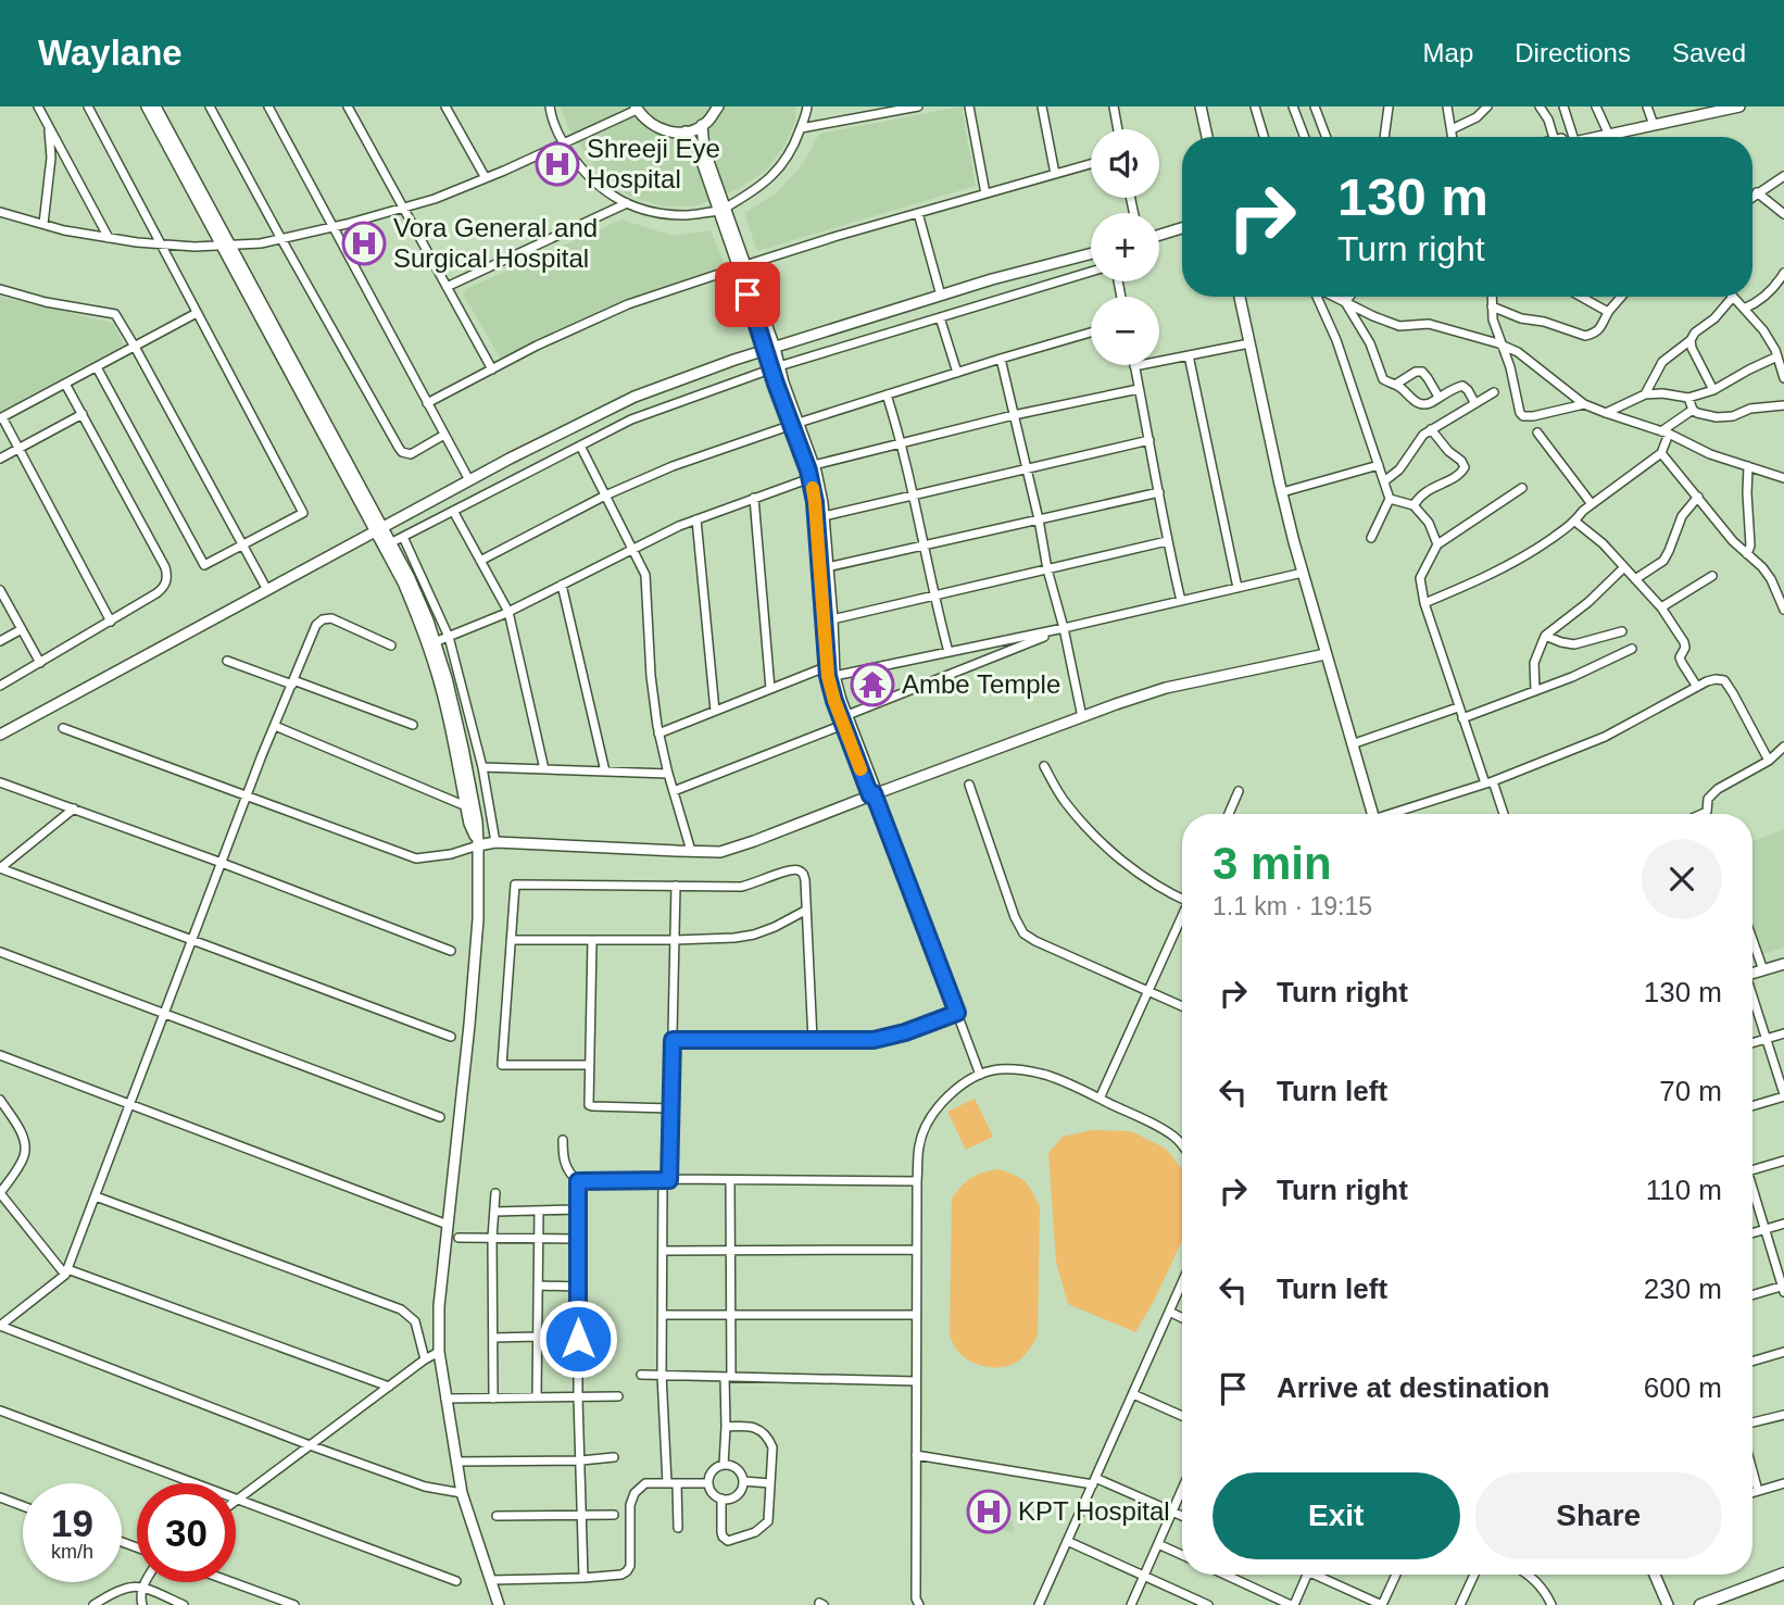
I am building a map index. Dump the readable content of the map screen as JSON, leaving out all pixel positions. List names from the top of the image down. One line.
{"places":{"hospital":["Shreeji Eye Hospital","Vora General and Surgical Hospital","KPT Hospital"],"temple":["Ambe Temple"]},"page":{"header":"Waylane","nav":["Map","Directions","Saved"],"map_buttons":["+","−"],"turn":["130 m","Turn right"],"heading":["3 min","1.1 km · 19:15"],"list":[{"name":"Turn right","value":"130 m"},{"name":"Turn left","value":"70 m"},{"name":"Turn right","value":"110 m"},{"name":"Turn left","value":"230 m"},{"name":"Arrive at destination","value":"600 m"}],"buttons":["Exit","Share"],"speed":"19 km/h","limit":"30"}}
